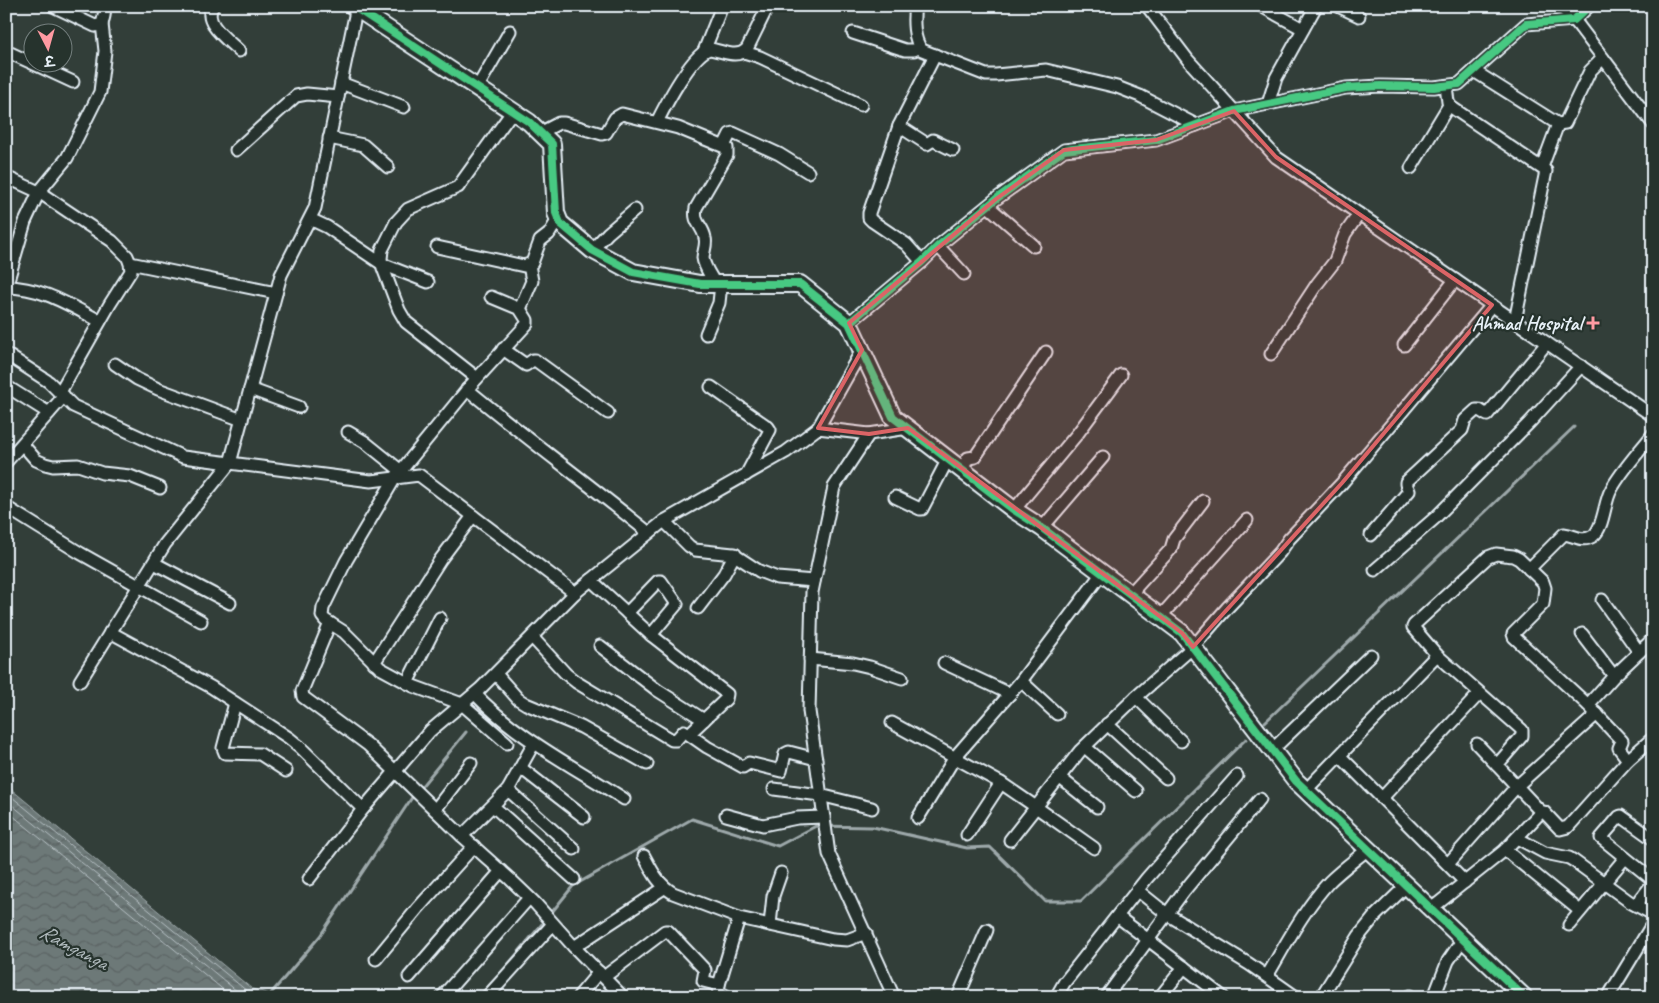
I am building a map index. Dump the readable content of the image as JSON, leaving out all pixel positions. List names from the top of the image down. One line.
{"water":["Ramganga"],"places":{"health":["Ahmad Hospital"]},"north":"bottom"}
